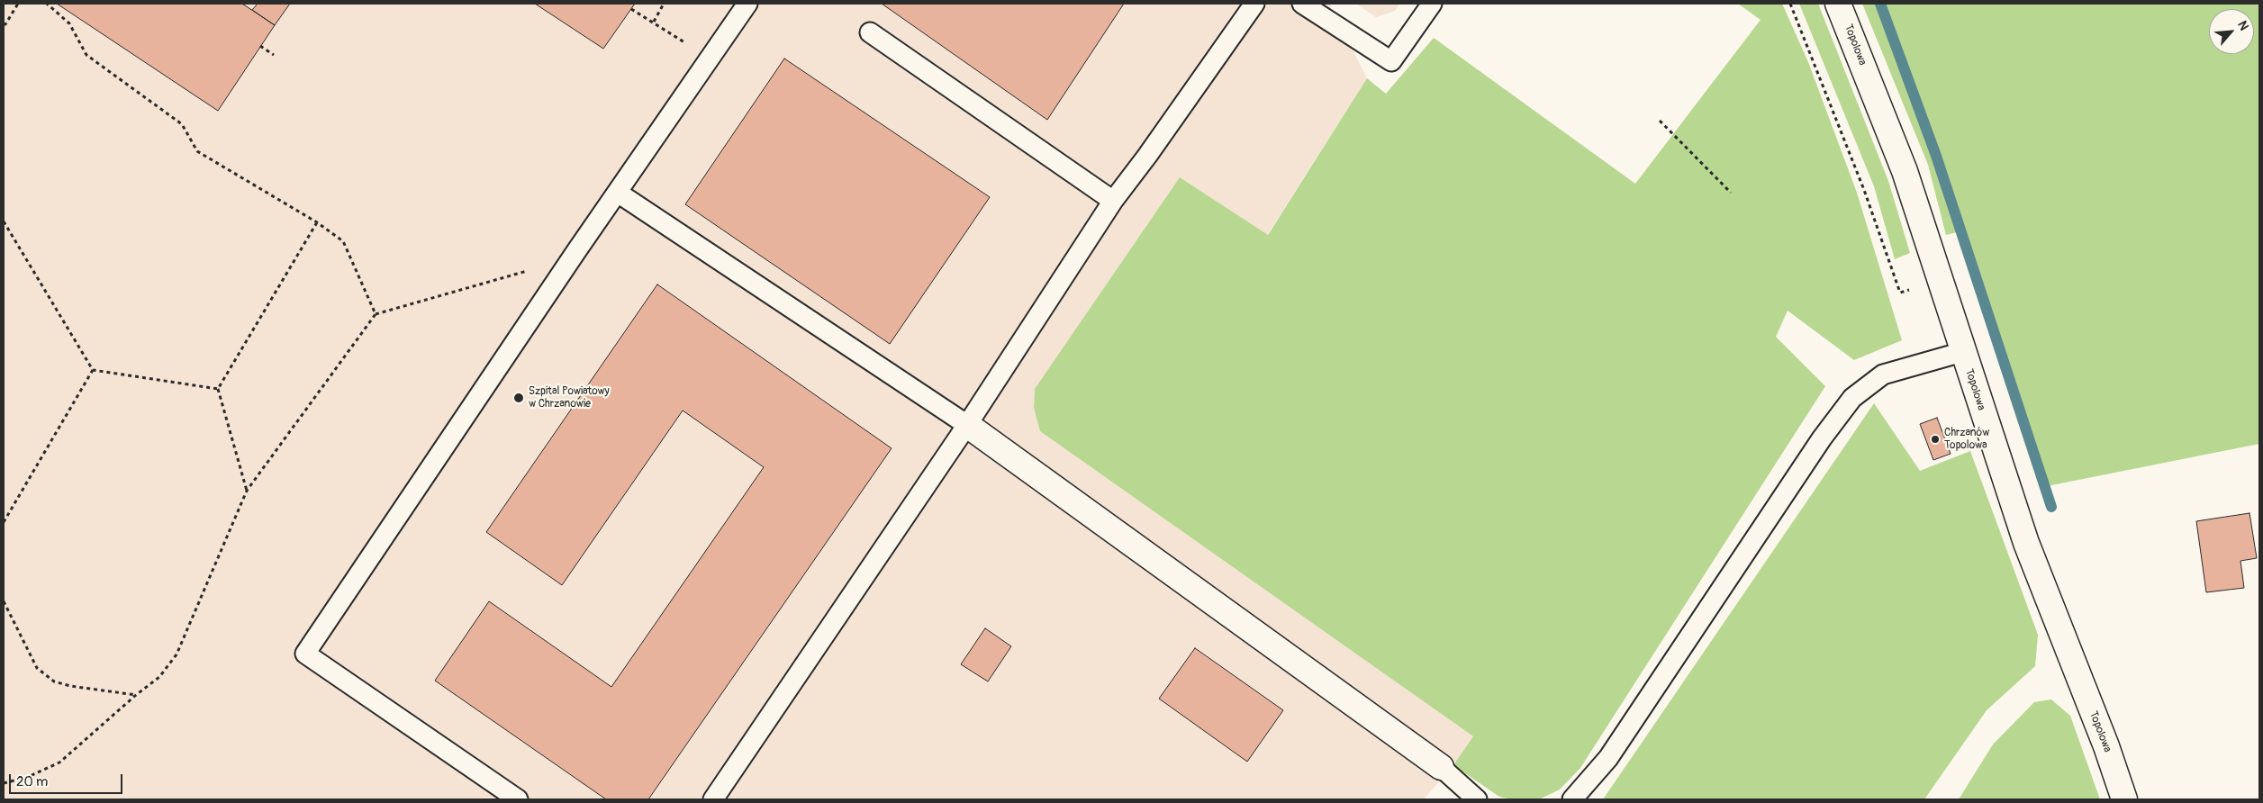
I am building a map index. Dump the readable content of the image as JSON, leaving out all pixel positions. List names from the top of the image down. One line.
{"streets":{"street":["Topolowa"]},"places":["Szpital Powiatowy w Chrzanowie","Chrzanów Topolowa"],"scale_bar":"20 m","north":"top right"}
